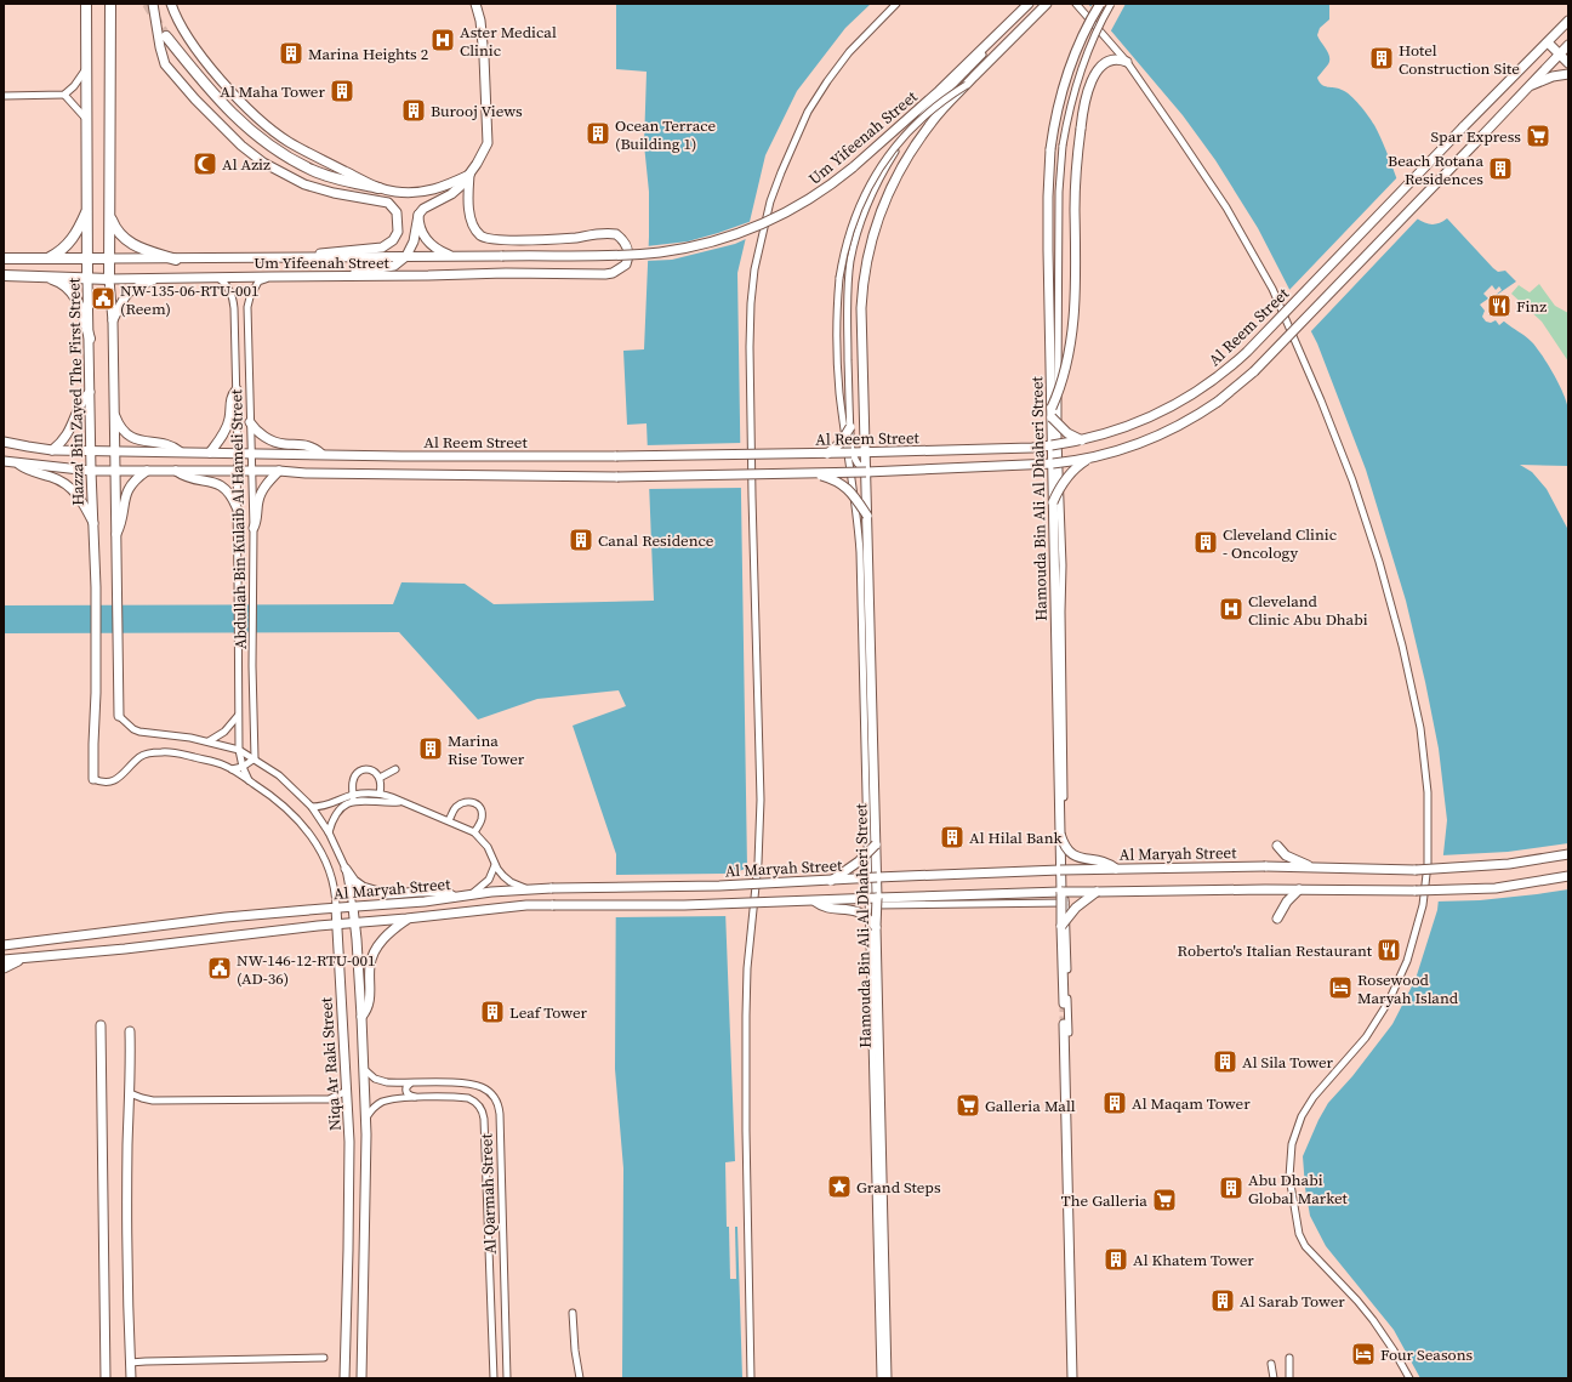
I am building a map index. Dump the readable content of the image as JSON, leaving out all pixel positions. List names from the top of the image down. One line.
{"streets":{"main road":["Um Yifeenah Street","Al Reem Street","Hazza' Bin Zayed The First Street","Hamouda Bin Ali Al Dhaheri Street","Al Maryah Street","Niqa Ar Raki Street"],"street":["Abdullah Bin Kulaib Al Hameli Street","Al Qarmah Street"]},"crossings":[["Um Yifeenah Street","Al Reem Street"],["Um Yifeenah Street","Hazza' Bin Zayed The First Street"],["Um Yifeenah Street","Abdullah Bin Kulaib Al Hameli Street"],["Al Reem Street","Hazza' Bin Zayed The First Street"],["Al Reem Street","Hamouda Bin Ali Al Dhaheri Street"],["Al Reem Street","Abdullah Bin Kulaib Al Hameli Street"],["Hazza' Bin Zayed The First Street","Niqa Ar Raki Street"],["Hamouda Bin Ali Al Dhaheri Street","Al Maryah Street"],["Abdullah Bin Kulaib Al Hameli Street","Niqa Ar Raki Street"],["Al Maryah Street","Niqa Ar Raki Street"],["Niqa Ar Raki Street","Al Qarmah Street"]],"places":{"hospital":["Aster Medical Clinic","Cleveland Clinic Abu Dhabi"],"building":["Marina Heights 2","Hotel Construction Site","Al Maha Tower","Burooj Views","Ocean Terrace (Building 1)","Beach Rotana Residences","Canal Residence","Cleveland Clinic - Oncology","Marina Rise Tower","Al Hilal Bank","Leaf Tower","Al Sila Tower","Al Maqam Tower","Abu Dhabi Global Market","Al Khatem Tower","Al Sarab Tower"],"supermarket":["Spar Express","Galleria Mall","The Galleria"],"mosque":["Al Aziz"],"public building":["NW-135-06-RTU-001 (Reem)","NW-146-12-RTU-001 (AD-36)"],"restaurant":["Finz","Roberto's Italian Restaurant"],"hotel":["Rosewood Maryah Island","Four Seasons"],"place":["Grand Steps"]}}
